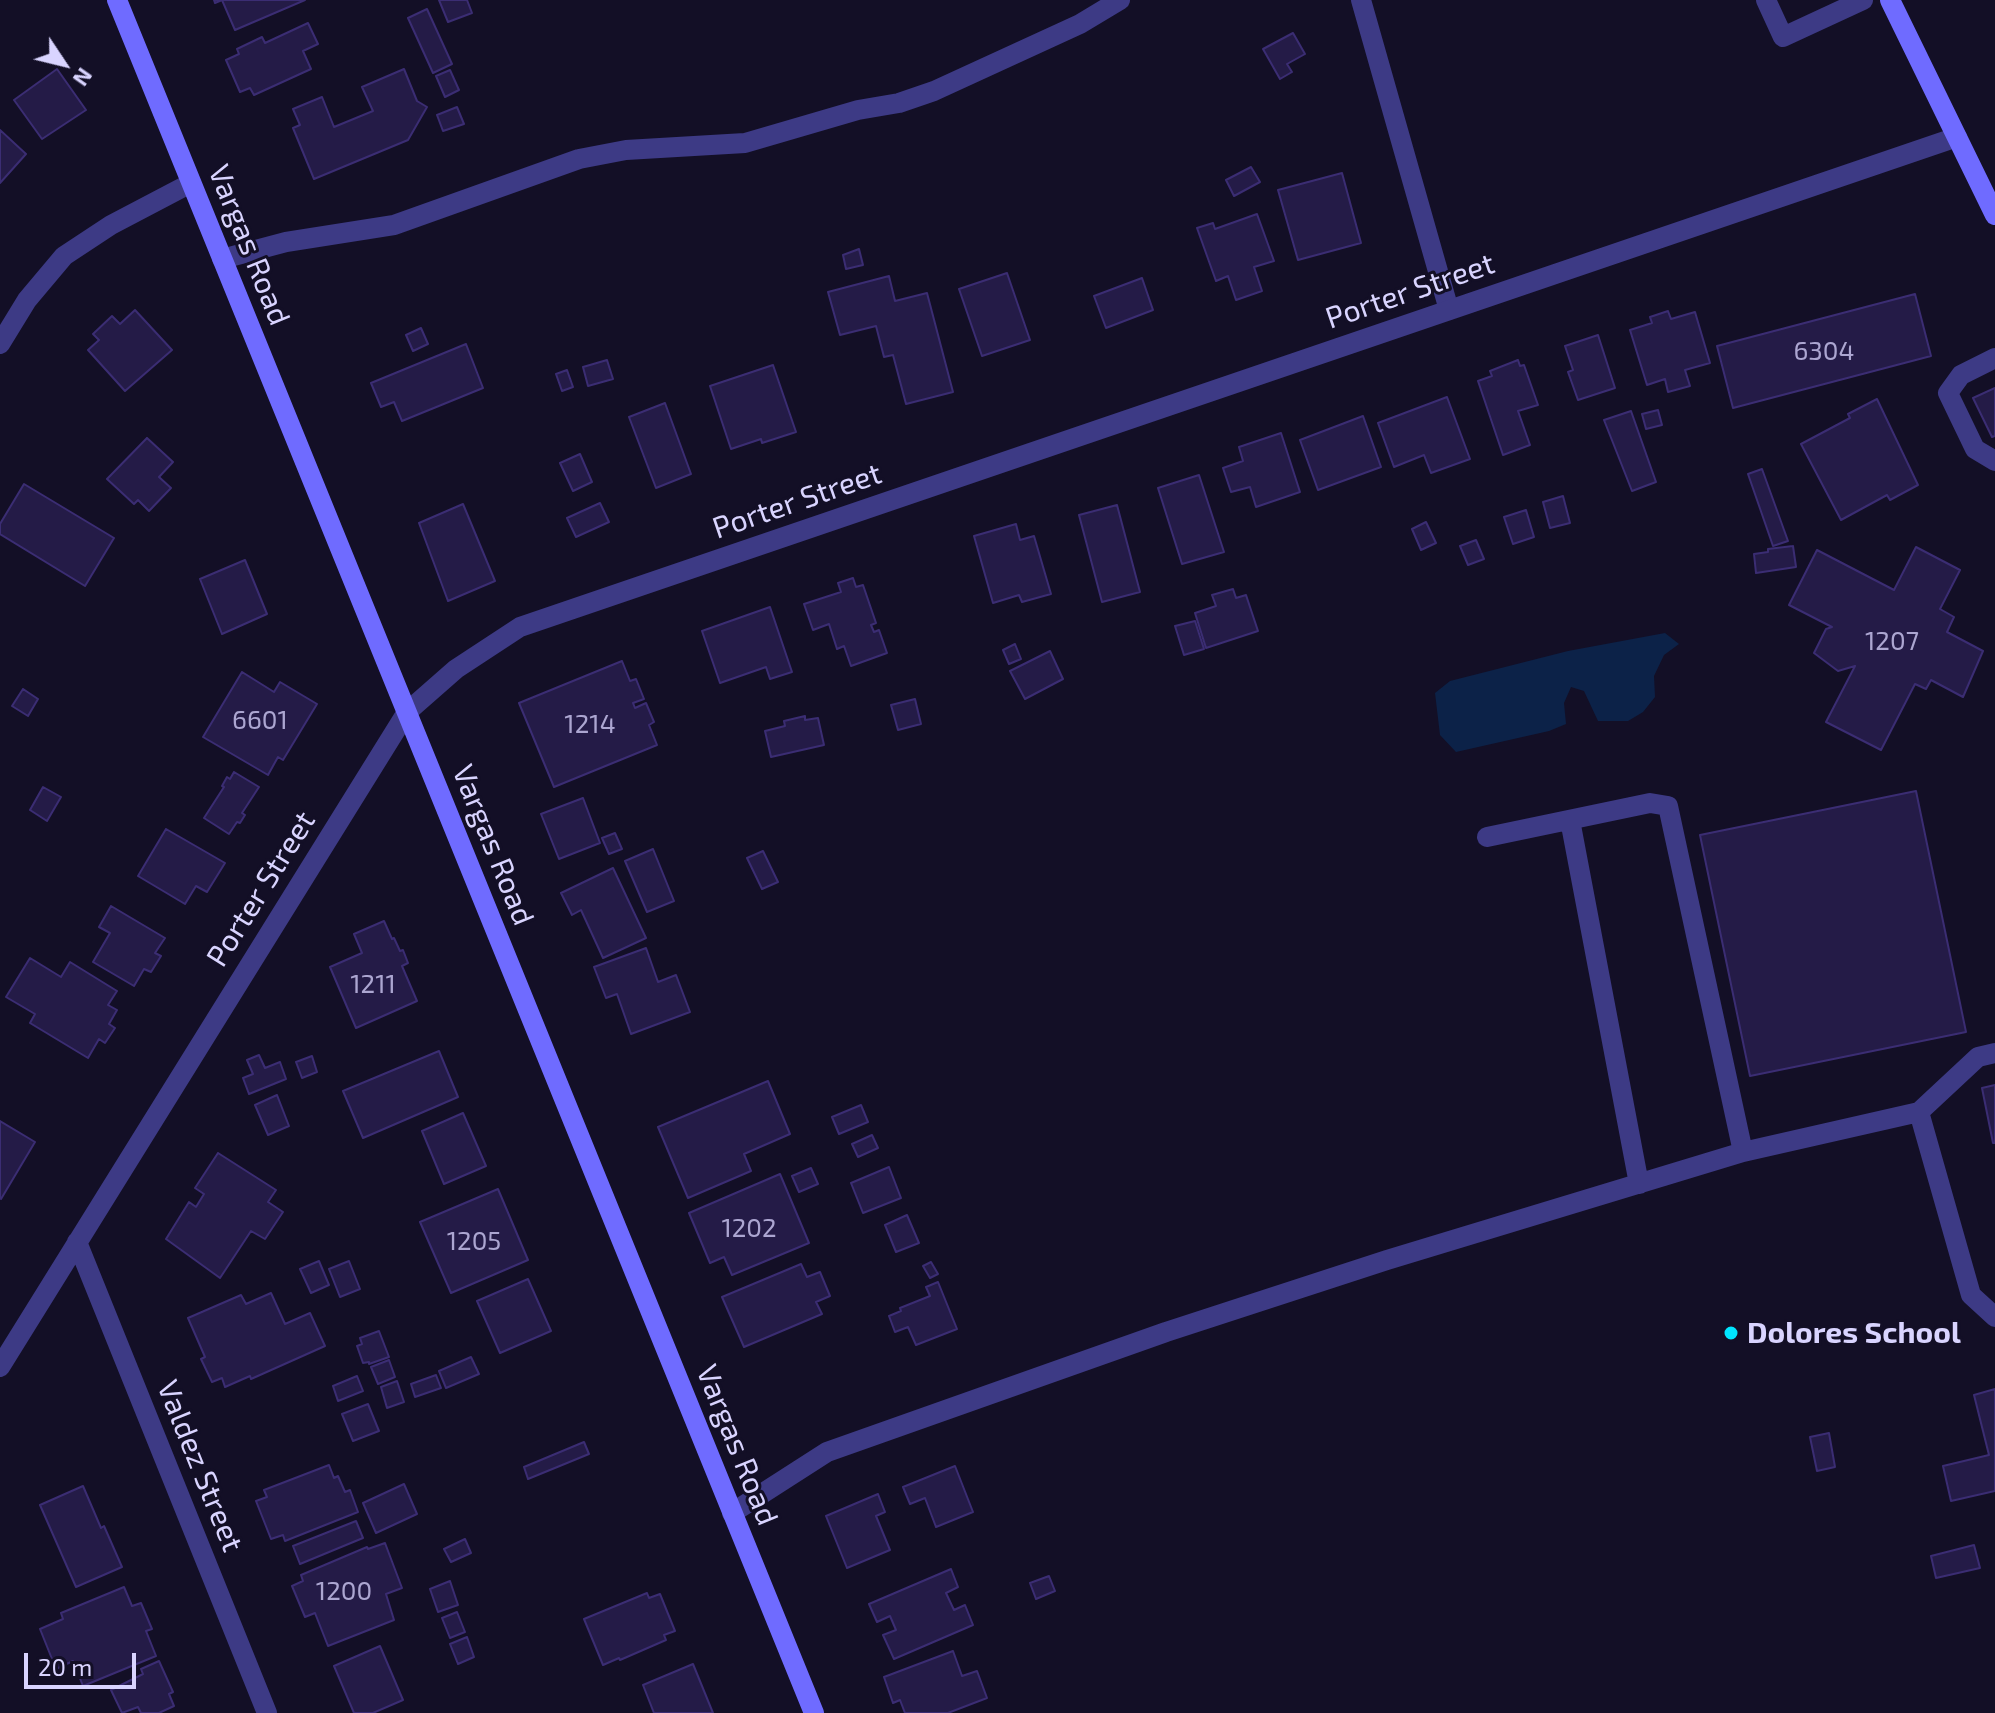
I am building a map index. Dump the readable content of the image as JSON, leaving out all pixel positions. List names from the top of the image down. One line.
{"streets":{"street":["Vargas Road","Porter Street","Valdez Street"]},"crossings":[["Vargas Road","Porter Street"],["Porter Street","Valdez Street"]],"places":["Dolores School"],"house_numbers":["6304","1207","6601","1214","1211","1202","1205","1200"],"scale_bar":"20 m","north":"bottom right"}
